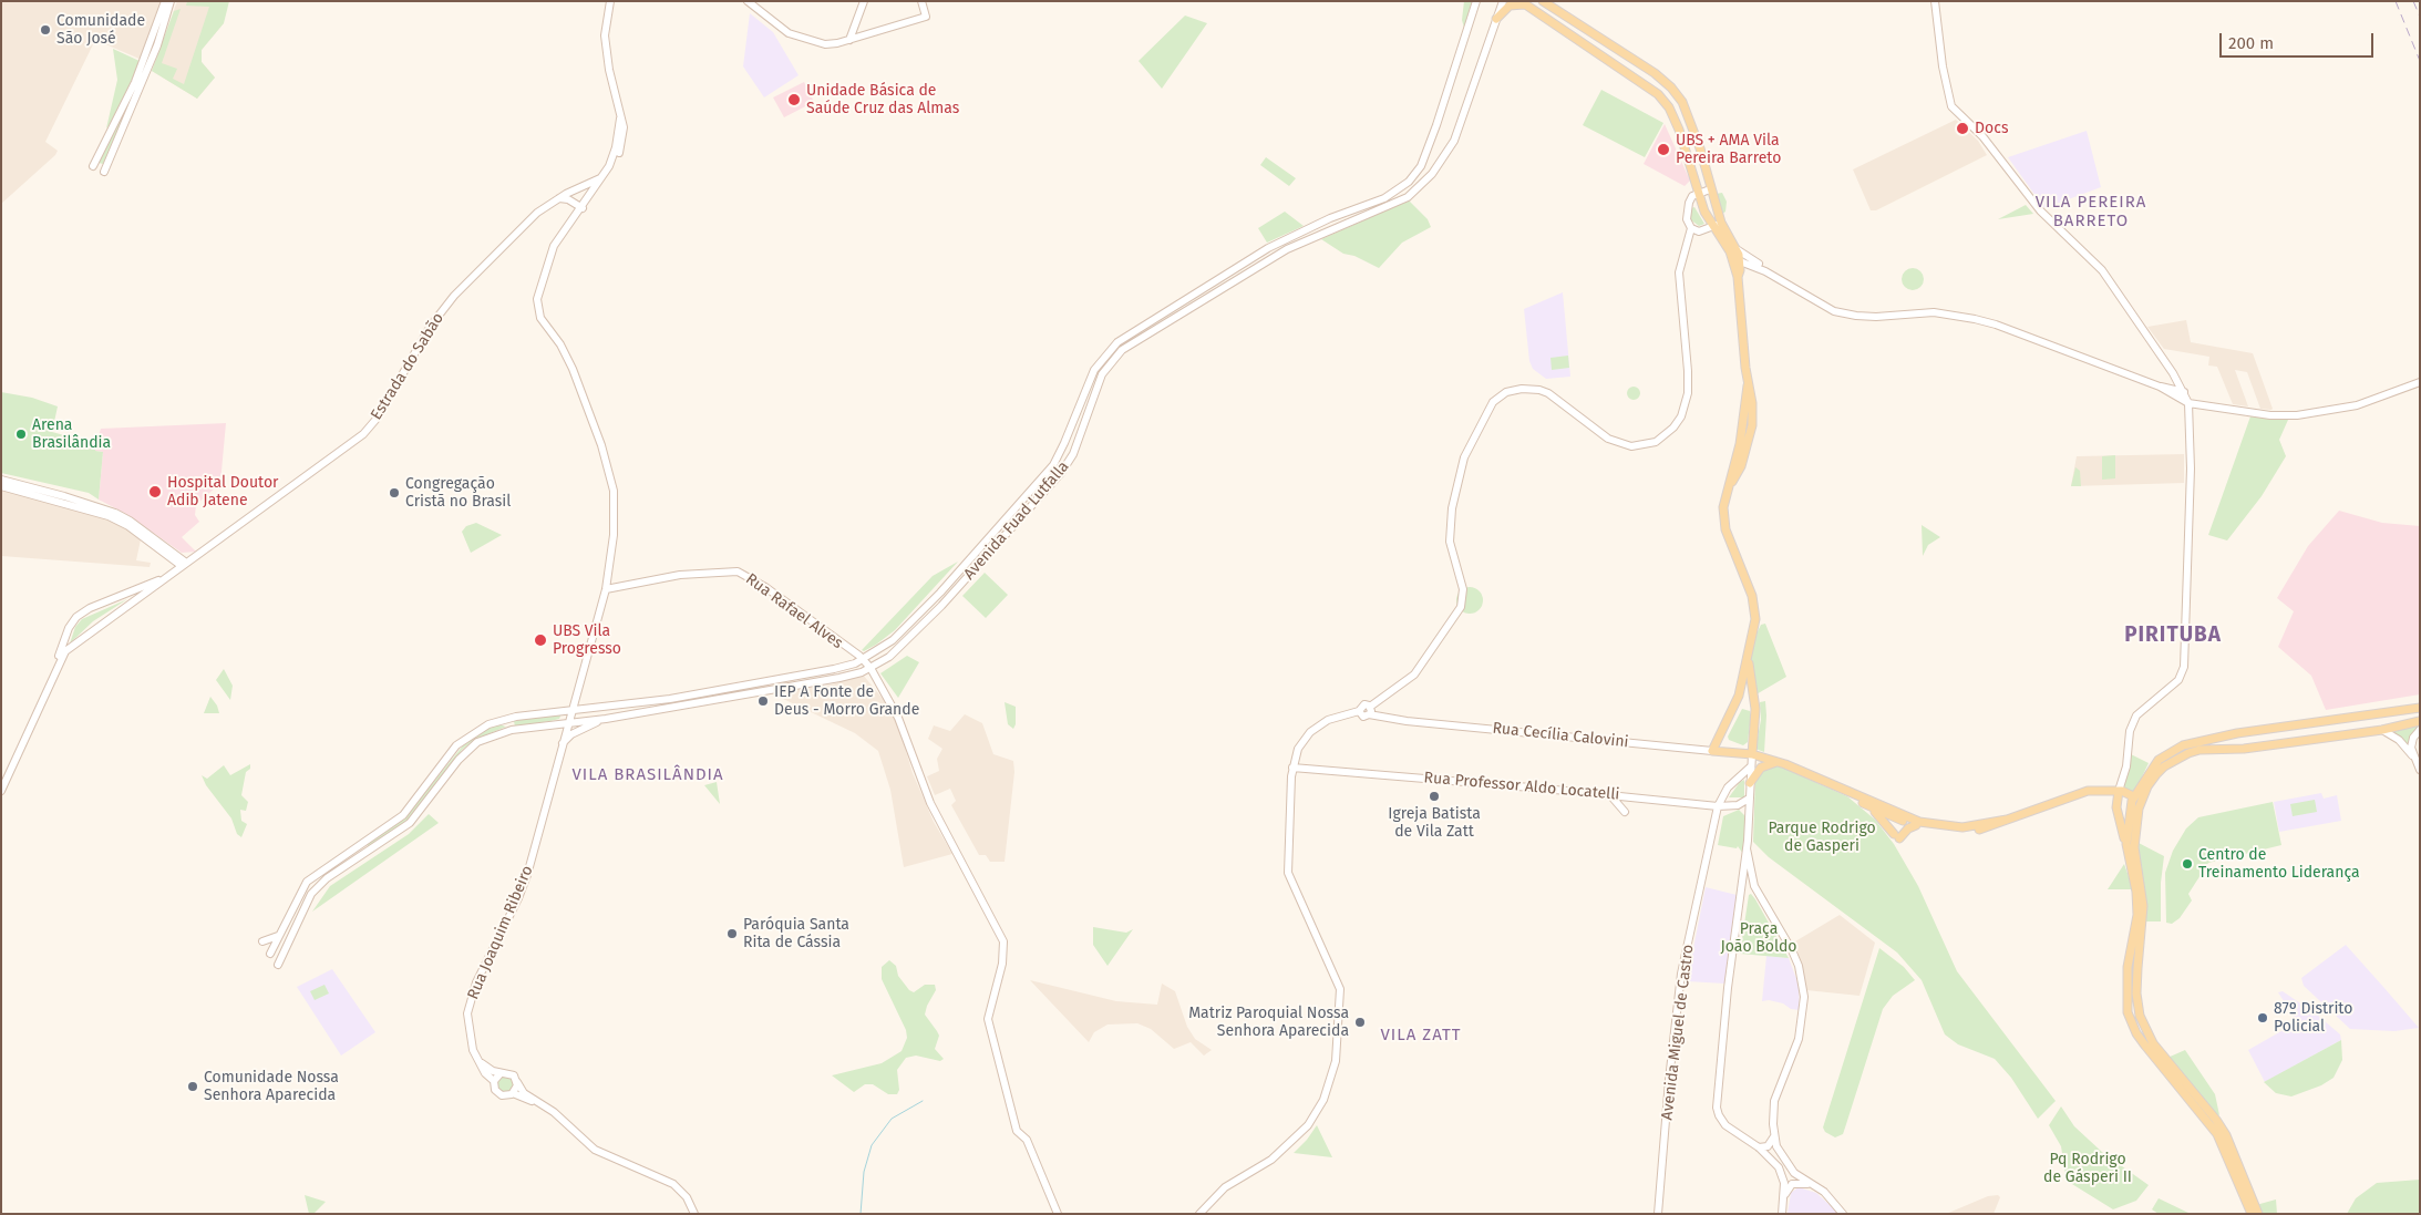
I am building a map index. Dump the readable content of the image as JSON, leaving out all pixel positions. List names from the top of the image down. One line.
{"streets":{"main road":["Estrada do Sabão","Avenida Fuad Lutfalla","Rua Rafael Alves","Rua Cecília Calovini","Rua Professor Aldo Locatelli","Rua Joaquim Ribeiro","Avenida Miguel de Castro"]},"crossings":[["Avenida Fuad Lutfalla","Rua Rafael Alves"],["Avenida Fuad Lutfalla","Rua Joaquim Ribeiro"],["Rua Rafael Alves","Rua Joaquim Ribeiro"],["Rua Cecília Calovini","Rua Professor Aldo Locatelli"],["Rua Professor Aldo Locatelli","Avenida Miguel de Castro"]],"districts":["VILA PEREIRA BARRETO","PIRITUBA","VILA BRASILÂNDIA","VILA ZATT"],"parks":["Parque Rodrigo de Gasperi","Praça João Boldo","Pq Rodrigo de Gásperi II"],"places":["Comunidade São José","Unidade Básica de Saúde Cruz das Almas","Docs","UBS + AMA Vila Pereira Barreto","Arena Brasilândia","Hospital Doutor Adib Jatene","Congregação Cristã no Brasil","UBS Vila Progresso","IEP A Fonte de Deus - Morro Grande","Igreja Batista de Vila Zatt","Centro de Treinamento Liderança","Paróquia Santa Rita de Cássia","87º Distrito Policial","Matriz Paroquial Nossa Senhora Aparecida","Comunidade Nossa Senhora Aparecida"],"scale_bar":"200 m"}
